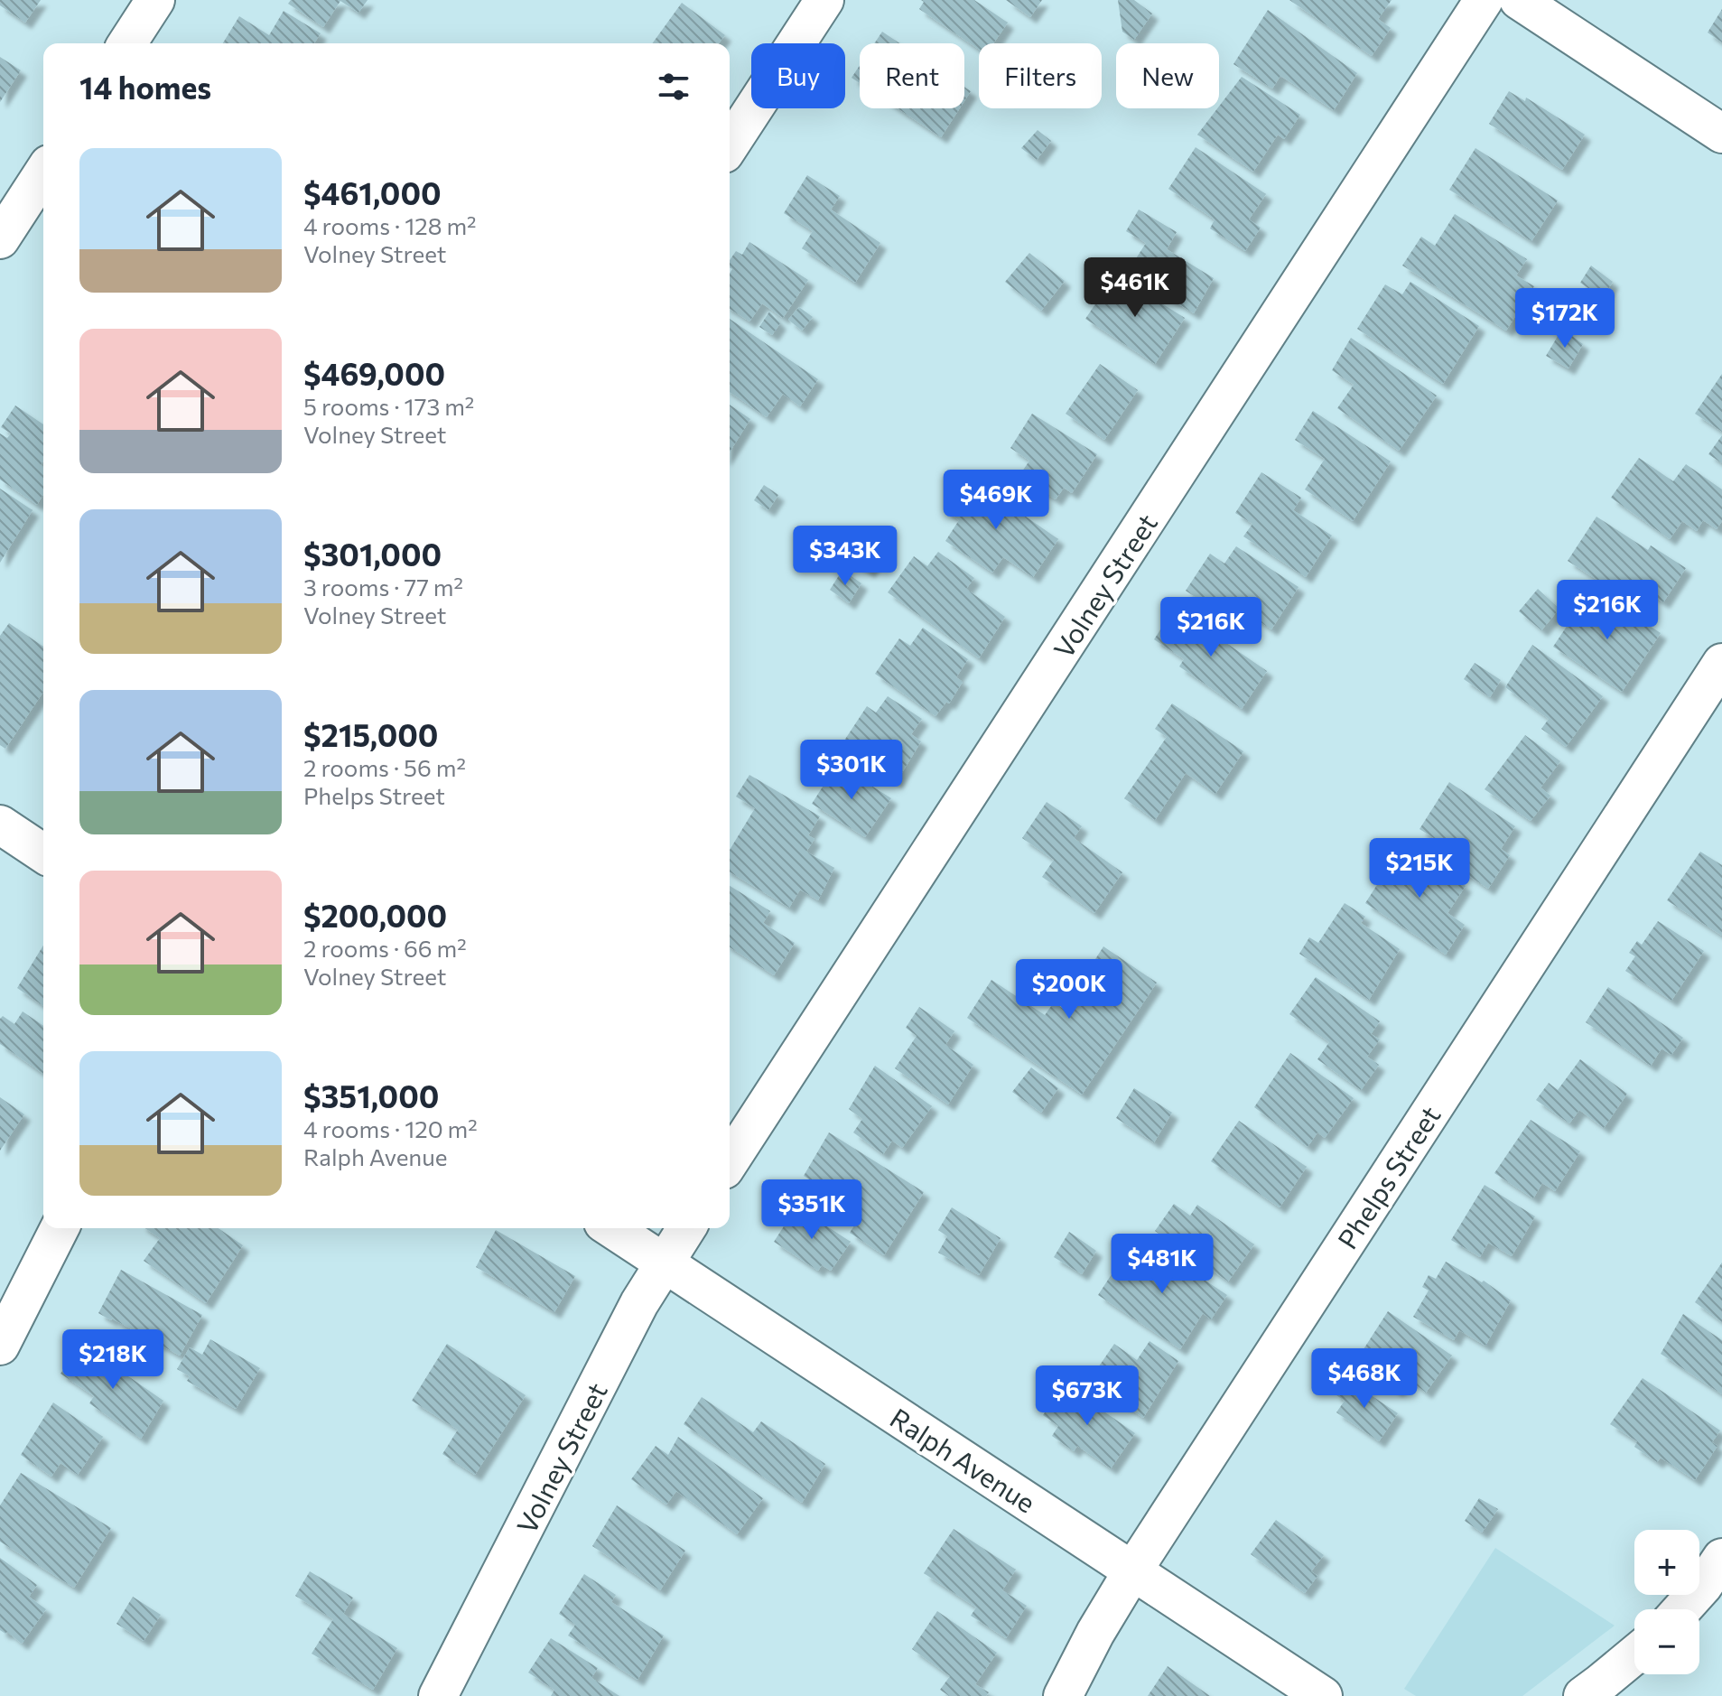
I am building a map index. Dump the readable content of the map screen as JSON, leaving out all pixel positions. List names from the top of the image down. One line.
{"streets":{"street":["Volney Street","Phelps Street","Ralph Avenue"]},"crossings":[["Volney Street","Ralph Avenue"],["Phelps Street","Ralph Avenue"]],"page":{"chip":["Buy","Rent","Filters","New"],"heading":"14 homes","list":[{"name":"$461,000","note":"4 rooms · 128 m² · Volney Street"},{"name":"$469,000","note":"5 rooms · 173 m² · Volney Street"},{"name":"$301,000","note":"3 rooms · 77 m² · Volney Street"},{"name":"$215,000","note":"2 rooms · 56 m² · Phelps Street"},{"name":"$200,000","note":"2 rooms · 66 m² · Volney Street"},{"name":"$351,000","note":"4 rooms · 120 m² · Ralph Avenue"}],"price":["$461K","$172K","$469K","$343K","$216K","$216K","$301K","$215K","$200K","$351K","$481K","$218K","$468K","$673K"],"map_buttons":["+","−"]}}
